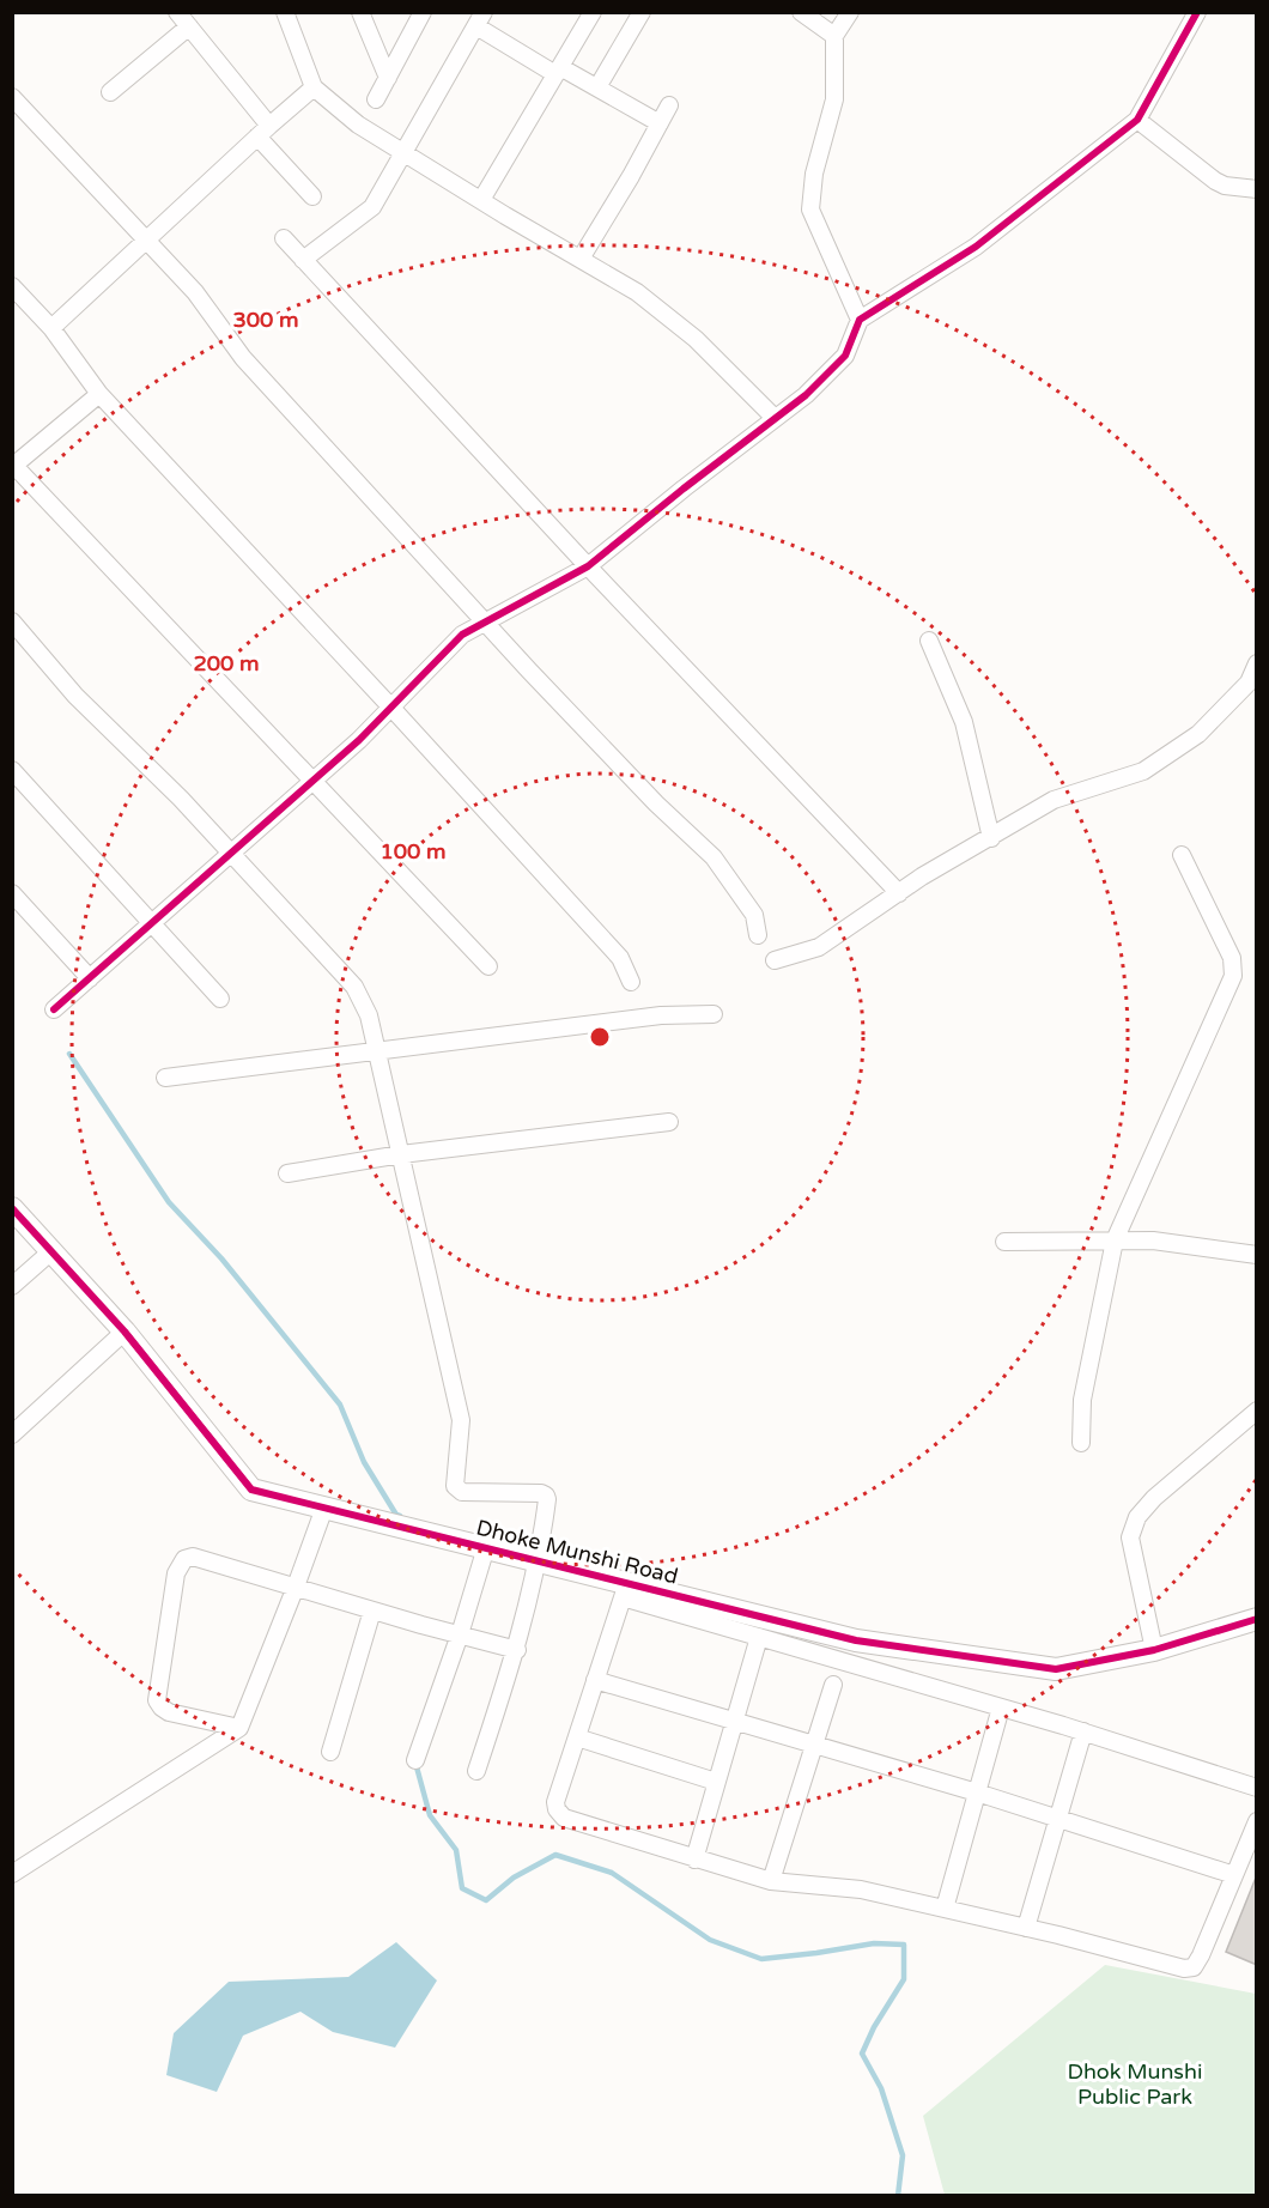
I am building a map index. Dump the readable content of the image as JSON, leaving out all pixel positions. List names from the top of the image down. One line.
{"streets":{"street":["Dhoke Munshi Road"]},"parks":["Dhok Munshi Public Park"],"rings":["300 m","200 m","100 m"]}
